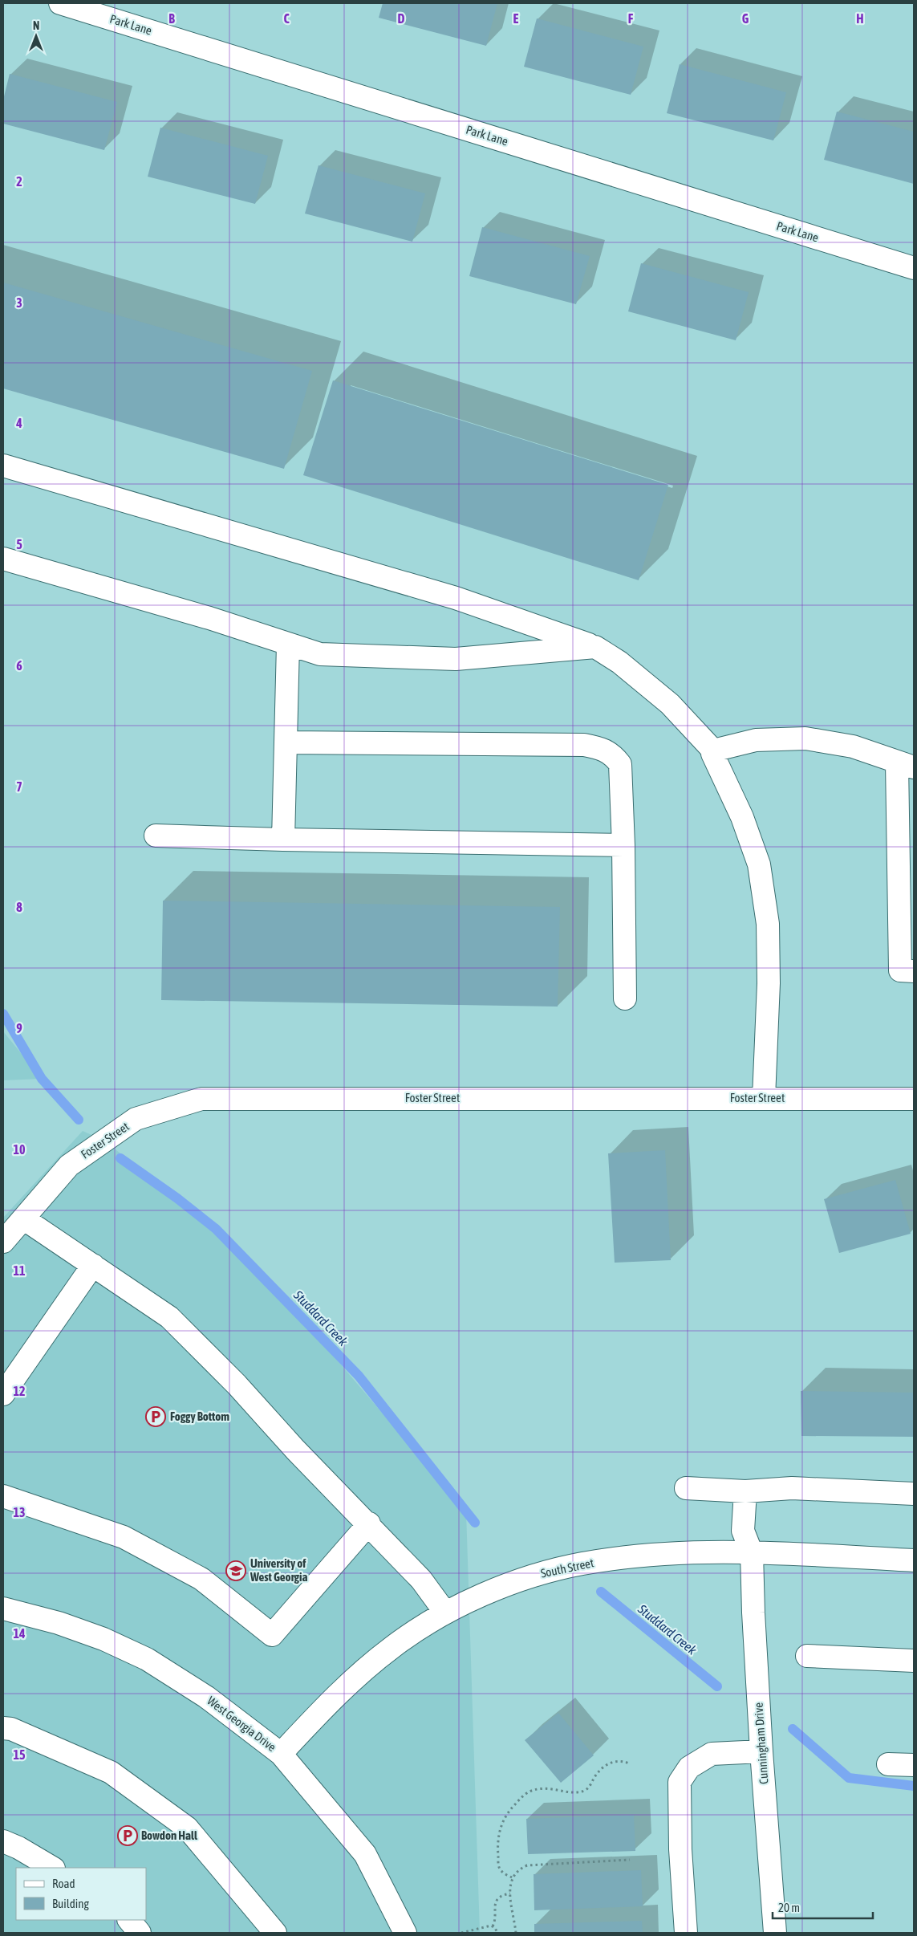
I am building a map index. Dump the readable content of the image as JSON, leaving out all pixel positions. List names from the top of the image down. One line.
{"streets":{"street":["Park Lane","Foster Street","South Street","West Georgia Drive","Cunningham Drive"]},"crossings":[["South Street","West Georgia Drive"],["South Street","Cunningham Drive"]],"water":["Studdard Creek"],"places":{"parking":["Foggy Bottom","Bowdon Hall"],"school or university":["University of West Georgia"]},"legend":["Road","Building"],"scale_bar":"20 m","north":"top","grid":{"columns":["B","C","D","E","F","G","H"],"rows":["2","3","4","5","6","7","8","9","10","11","12","13","14","15"]}}
